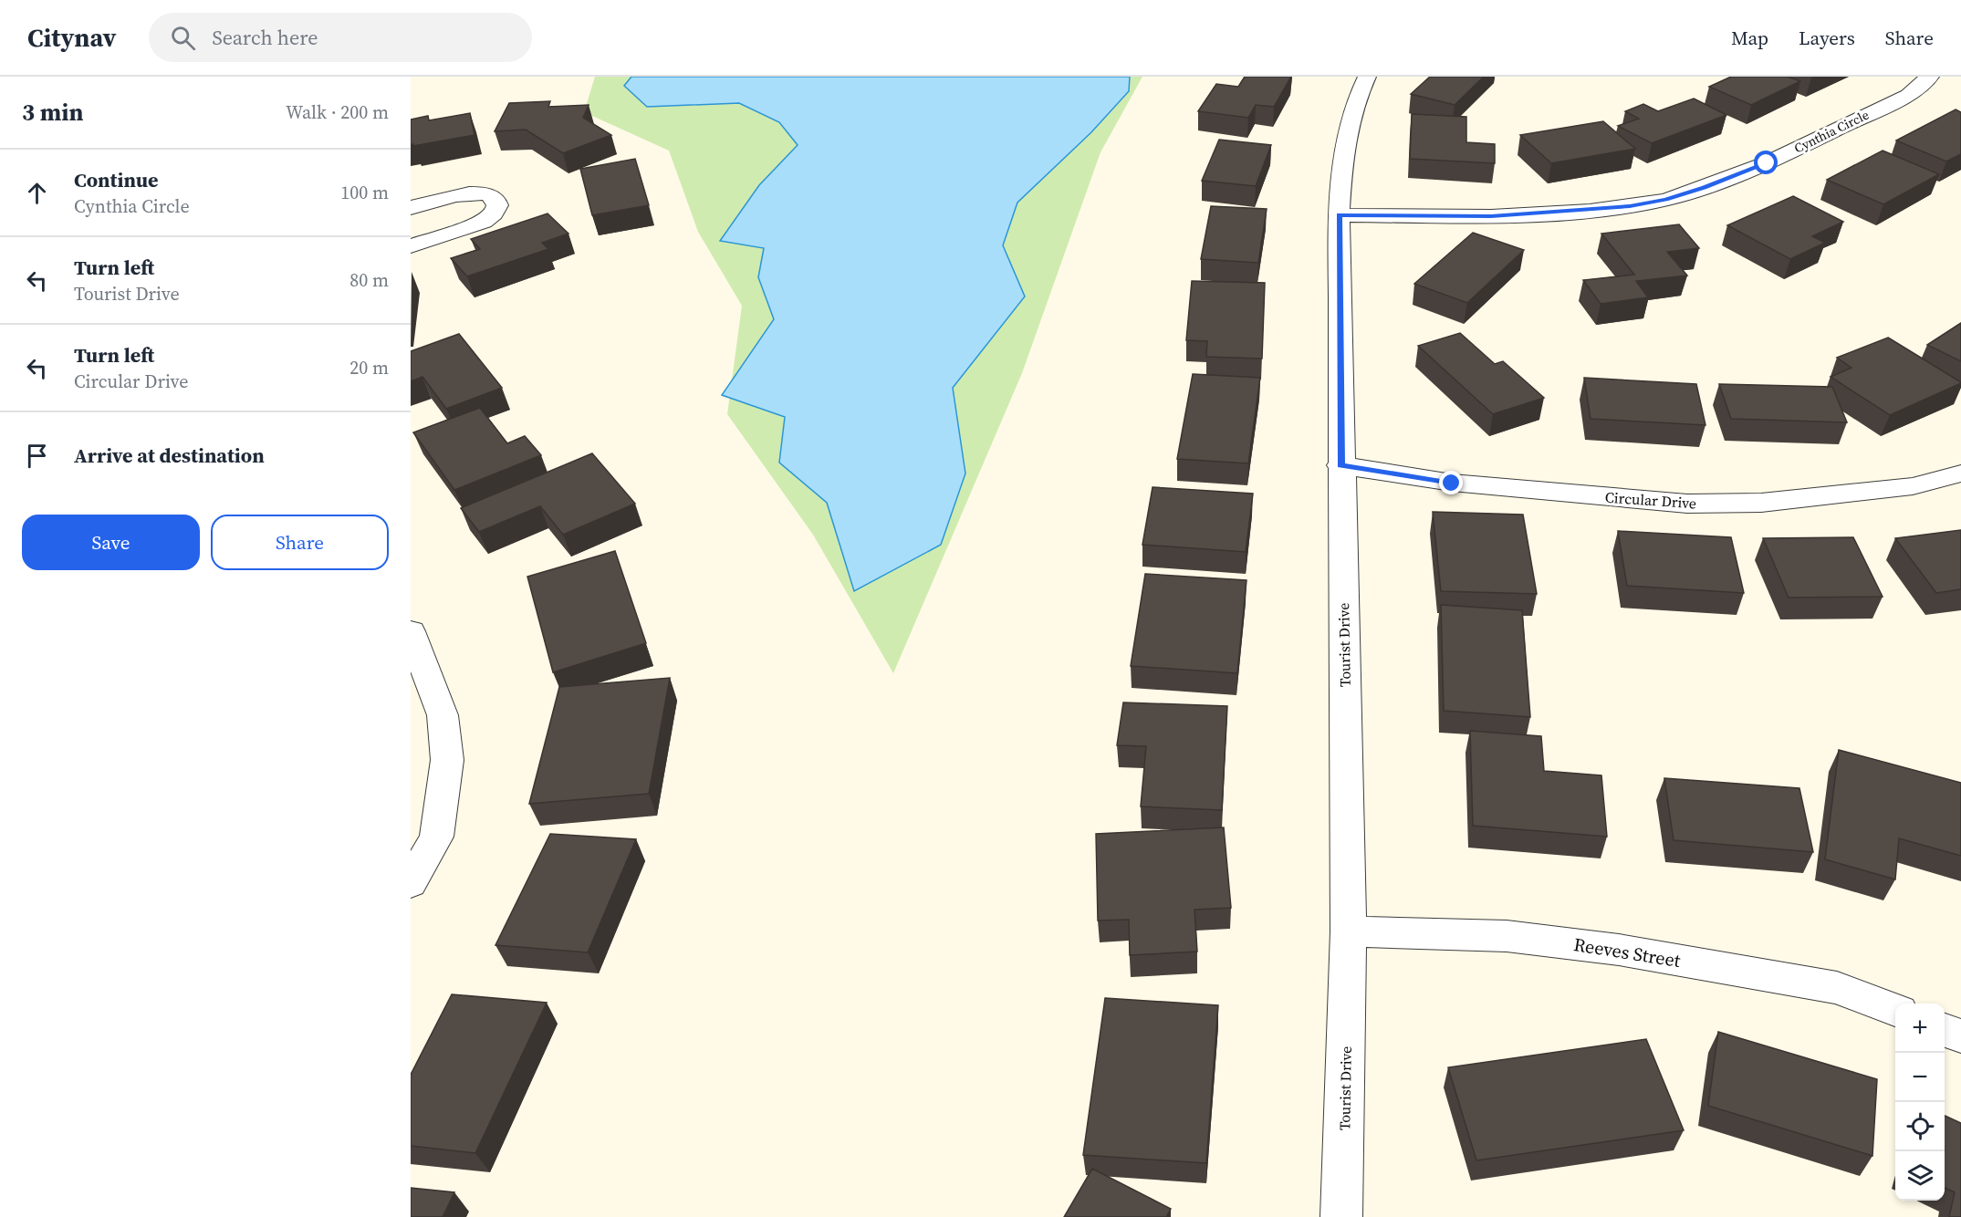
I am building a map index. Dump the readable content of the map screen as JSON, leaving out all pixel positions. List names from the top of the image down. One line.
{"streets":{"street":["Cynthia Circle","Circular Drive","Tourist Drive","Reeves Street"]},"crossings":[["Cynthia Circle","Tourist Drive"],["Circular Drive","Tourist Drive"],["Tourist Drive","Reeves Street"]],"page":{"header":"Citynav","search":"Search here","nav":["Map","Layers","Share"],"heading":["3 min","Walk · 200 m"],"list":[["Continue","Cynthia Circle","100 m"],["Turn left","Tourist Drive","80 m"],["Turn left","Circular Drive","20 m"],"Arrive at destination"],"buttons":["Save","Share"],"map_buttons":["+","−"]}}
